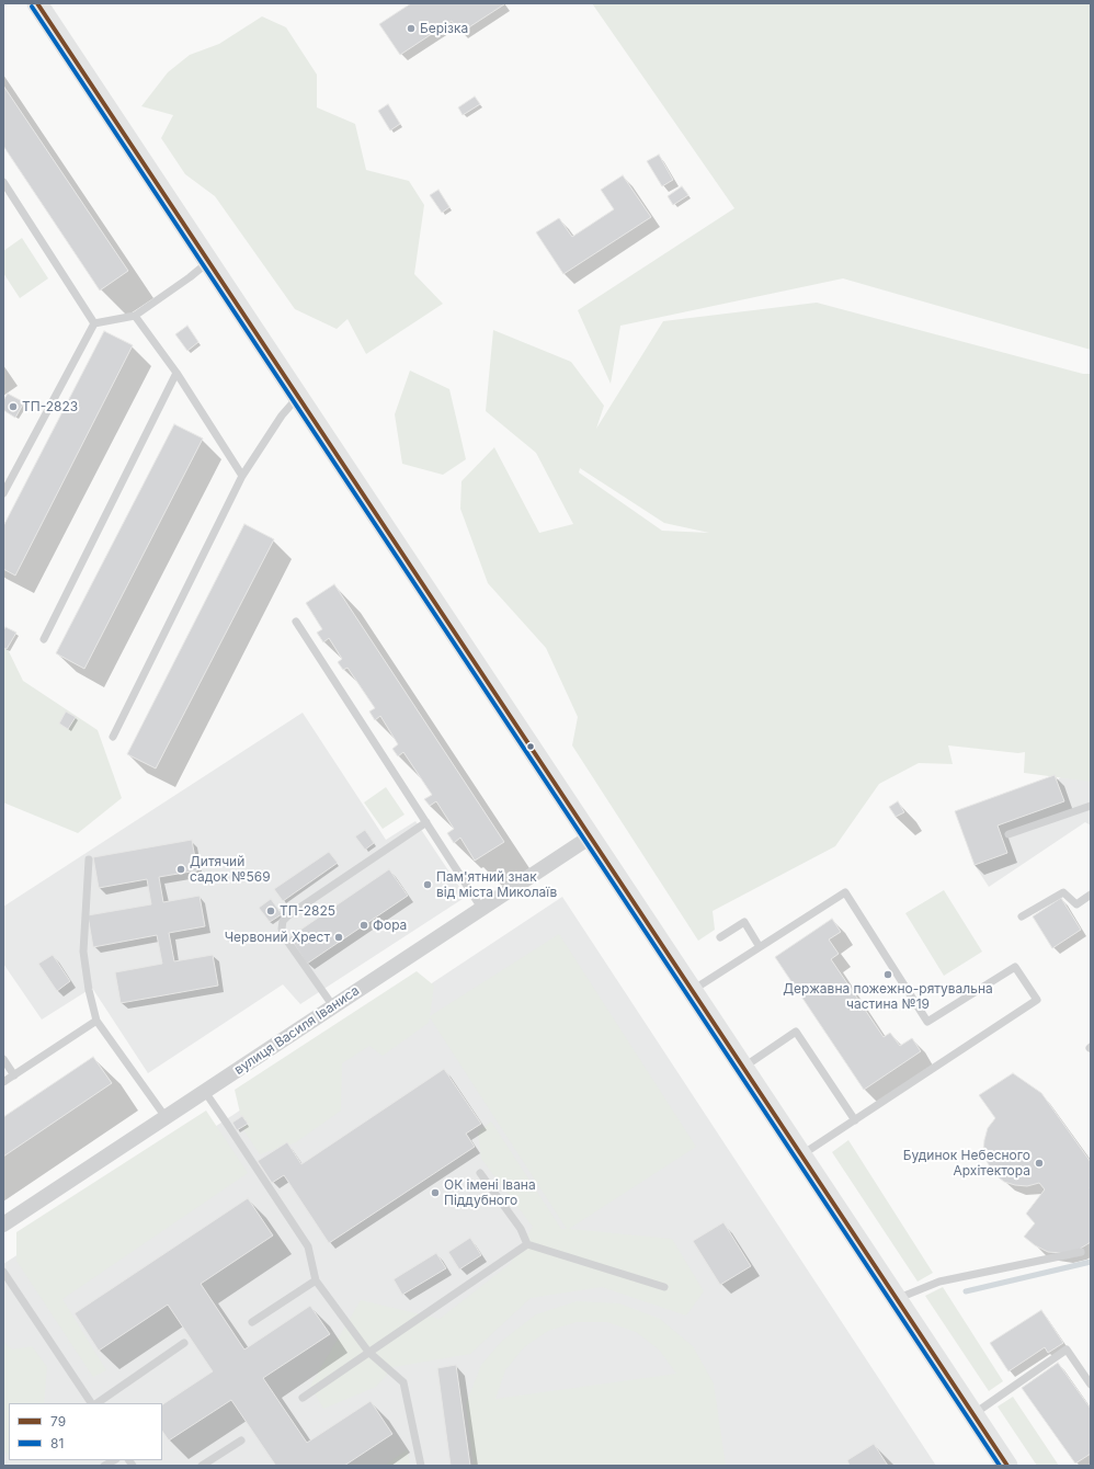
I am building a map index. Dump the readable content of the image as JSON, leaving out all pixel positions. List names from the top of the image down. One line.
{"streets":{"street":["вулиця Василя Іваниса"]},"places":["Берізка","ТП-2823","Дитячий садок №569","Пам'ятний знак від міста Миколаїв","ТП-2825","Фора","Червоний Хрест","Державна пожежно-рятувальна частина №19","Будинок Небесного Архітектора","ОК імені Івана Піддубного"],"lines":["transit line 79","transit line 81"],"legend":["79","81"]}
